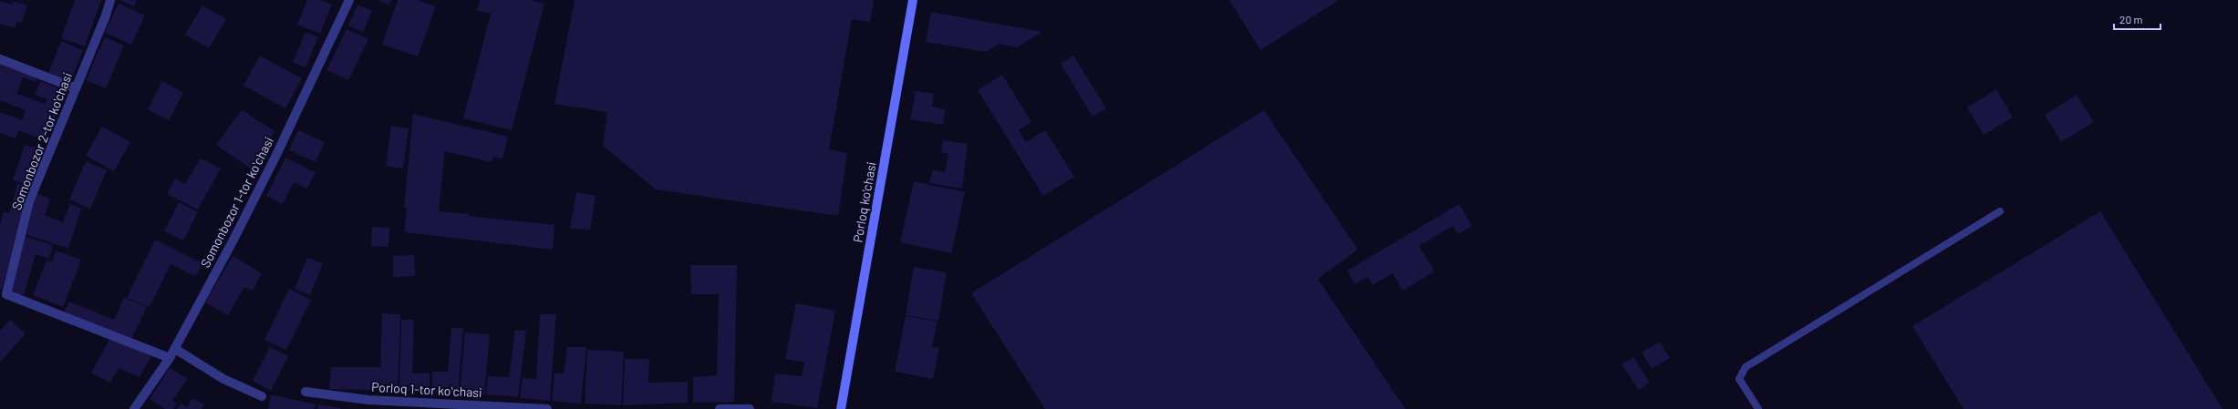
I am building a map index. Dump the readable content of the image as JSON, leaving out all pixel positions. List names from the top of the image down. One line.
{"streets":{"main road":["Porloq ko'chasi"],"street":["Somonbozor 2-tor ko'chasi","Somonbozor 1-tor koʻchasi","Porloq 1-tor koʻchasi"]},"crossings":[["Somonbozor 2-tor ko'chasi","Somonbozor 1-tor koʻchasi"]],"scale_bar":"20 m"}
